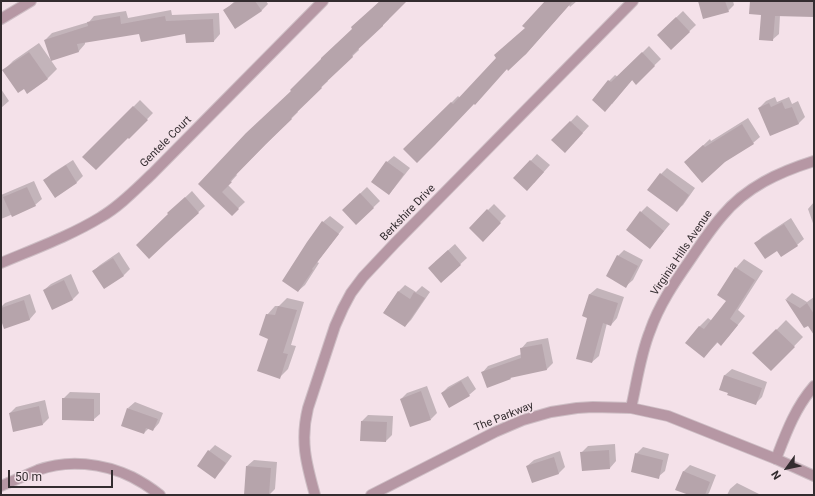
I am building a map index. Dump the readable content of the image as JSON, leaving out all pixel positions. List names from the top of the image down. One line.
{"streets":{"street":["Gentele Court","Berkshire Drive","Virginia Hills Avenue","The Parkway"]},"crossings":[["Virginia Hills Avenue","The Parkway"]],"scale_bar":"50 m","north":"bottom left"}
